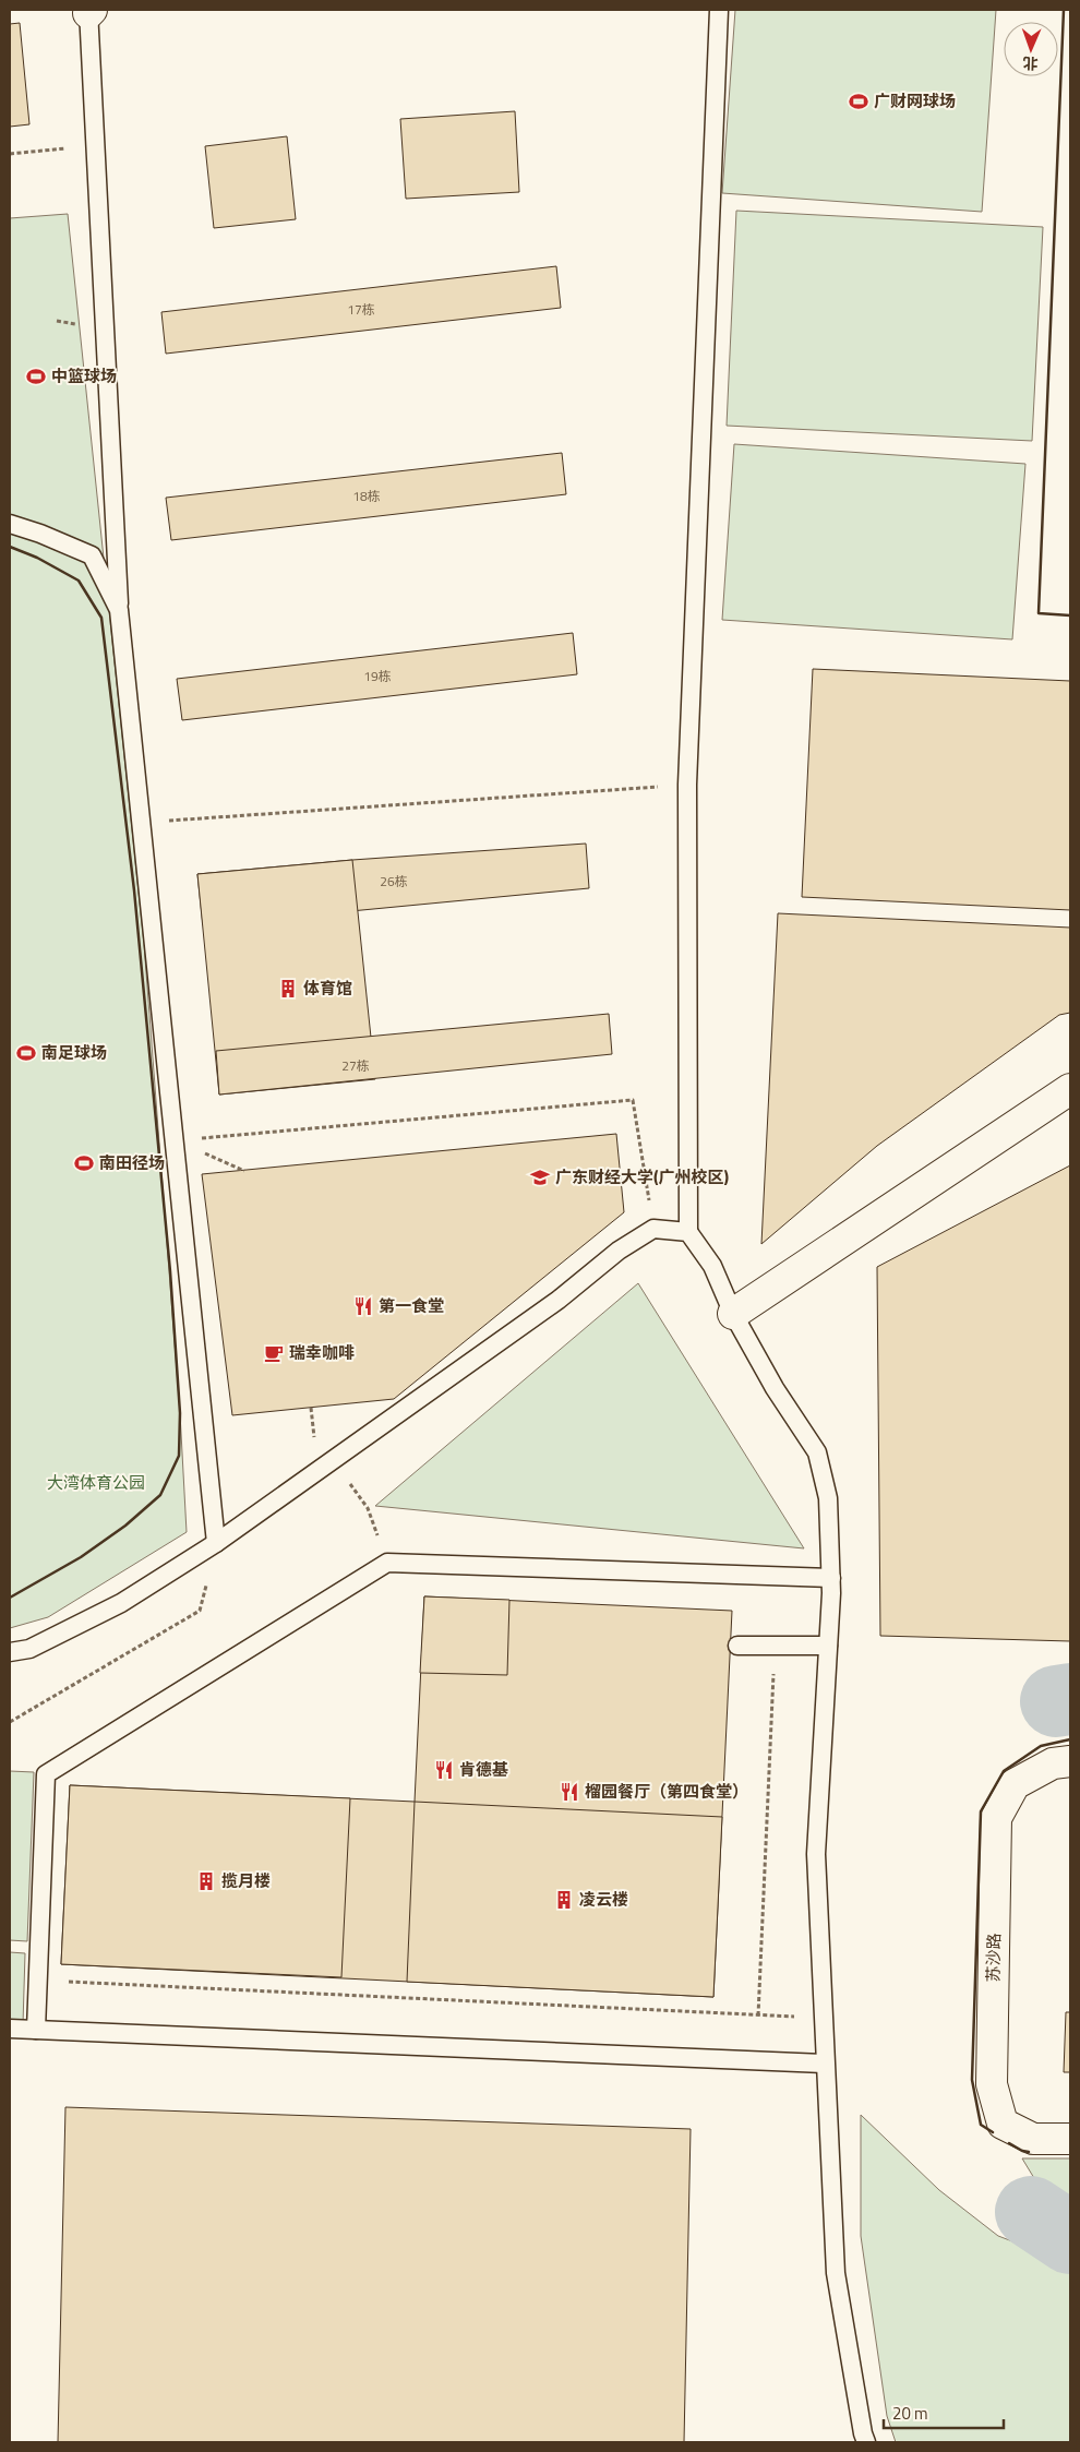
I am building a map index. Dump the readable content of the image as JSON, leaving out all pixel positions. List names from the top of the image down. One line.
{"streets":{"street":["苏沙路"]},"parks":["大湾体育公园"],"places":{"sports":["广财网球场","中篮球场","南足球场","南田径场"],"building":["体育馆","揽月楼","凌云楼"],"school or university":["广东财经大学(广州校区)"],"restaurant":["第一食堂","肯德基","榴园餐厅（第四食堂）"],"cafe":["瑞幸咖啡"]},"house_numbers":["17栋","18栋","19栋","26栋","27栋"],"scale_bar":"20 m","north":"bottom"}
